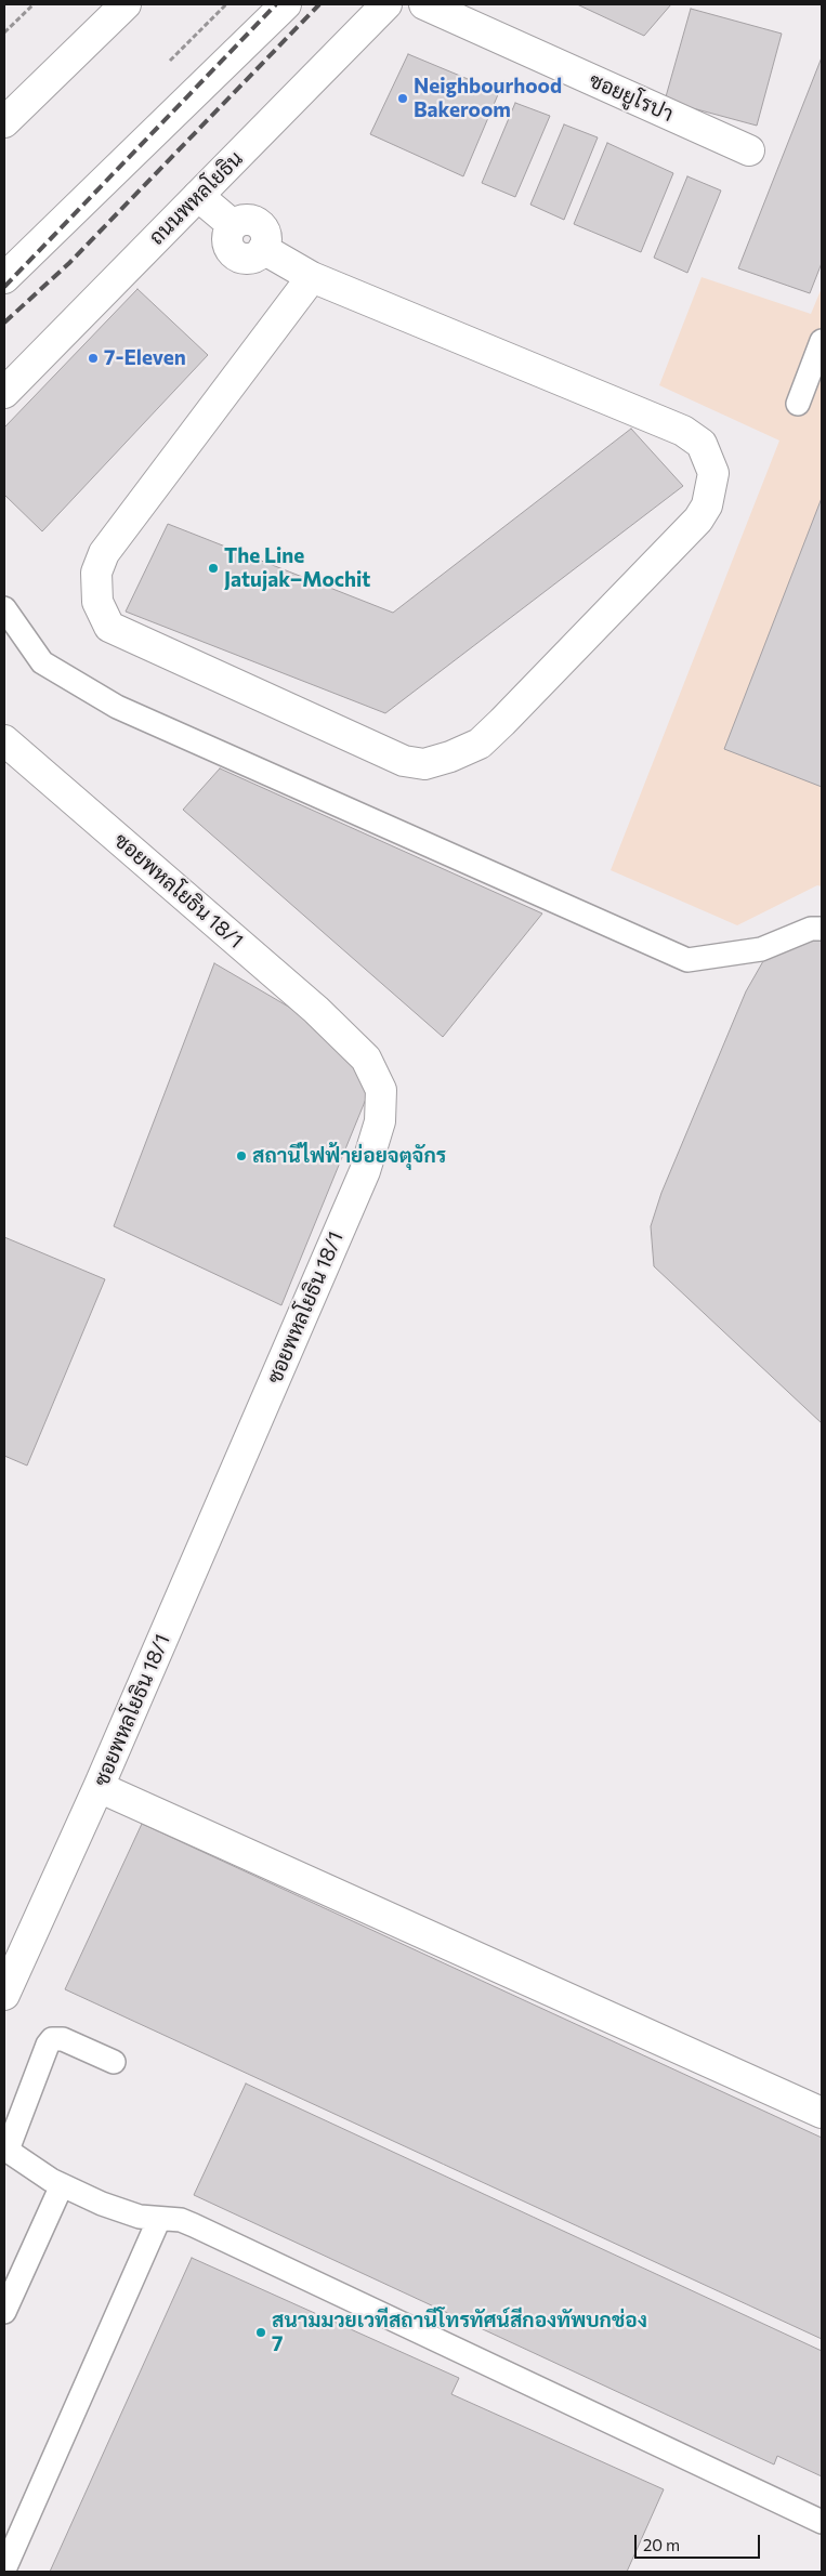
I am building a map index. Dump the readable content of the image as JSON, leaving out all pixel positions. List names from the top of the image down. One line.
{"streets":{"street":["ซอยยูโรปา","ถนนพหลโยธิน","ซอยพหลโยธิน 18/1"]},"places":["Neighbourhood Bakeroom","7-Eleven","The Line Jatujak–Mochit","สถานีไฟฟ้าย่อยจตุจักร","สนามมวยเวทีสถานีโทรทัศน์สีกองทัพบกช่อง 7"],"scale_bar":"20 m"}
